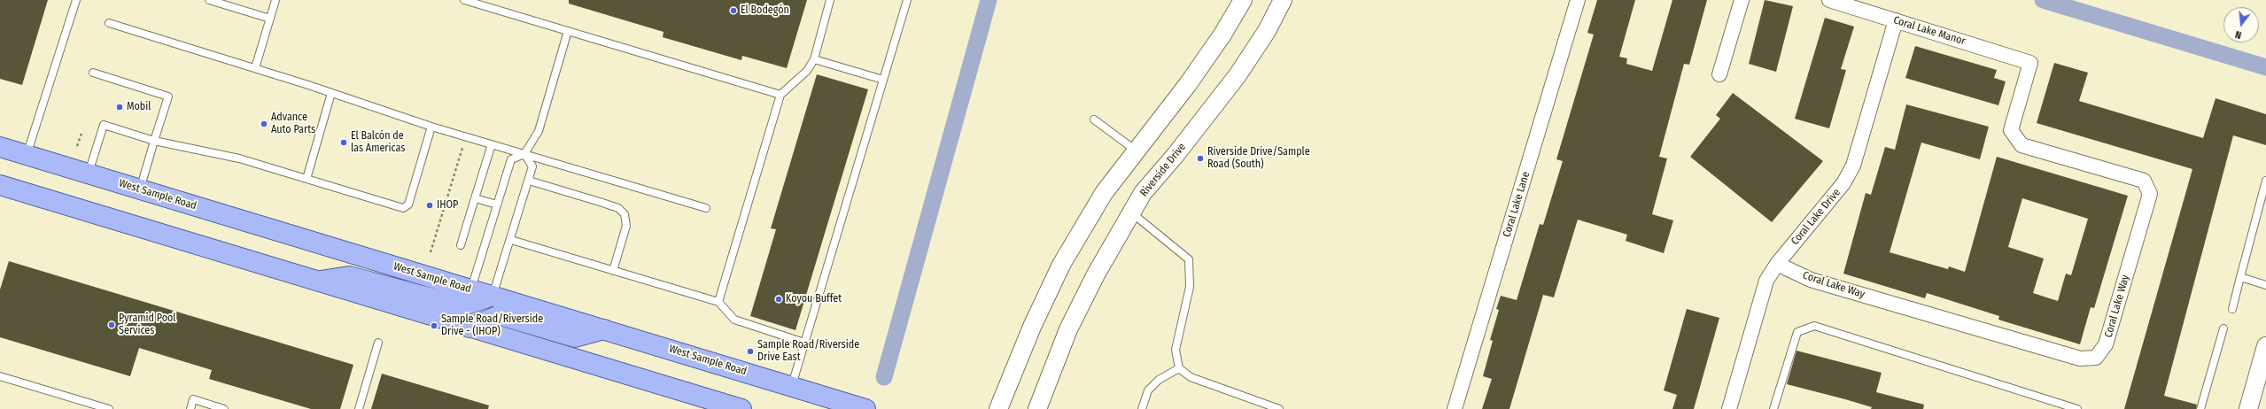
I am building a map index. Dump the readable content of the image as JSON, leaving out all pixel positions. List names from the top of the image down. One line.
{"streets":{"main road":["West Sample Road"],"street":["Coral Lake Manor","Riverside Drive","Coral Lake Lane","Coral Lake Drive","Coral Lake Way"]},"crossings":[["Coral Lake Manor","Coral Lake Drive"],["Coral Lake Manor","Coral Lake Way"],["Coral Lake Drive","Coral Lake Way"]],"places":["El Bodegón","Mobil","Advance Auto Parts","El Balcón de las Americas","Riverside Drive/Sample Road (South)","IHOP","Koyou Buffet","Pyramid Pool Services","Sample Road/Riverside Drive - (IHOP)","Sample Road/Riverside Drive East"],"north":"bottom"}
